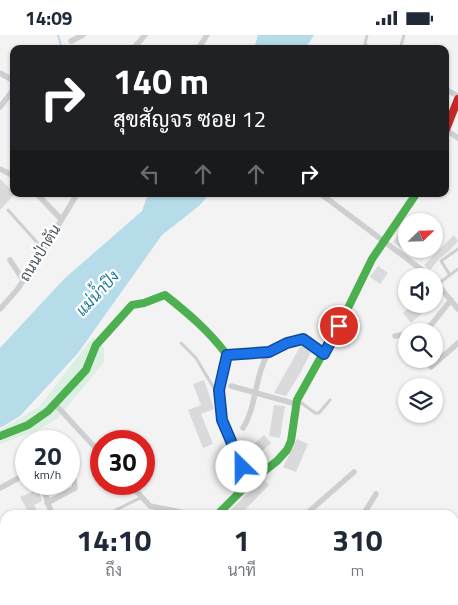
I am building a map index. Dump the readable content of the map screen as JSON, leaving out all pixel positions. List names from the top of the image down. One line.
{"streets":{"street":["ถนนป่าตัน"]},"water":["แม่น้ำปิง"],"north":"top right","page":{"status":"14:09","turn":["140 m","สุขสัญจร ซอย 12"],"speed":"20 km/h","limit":"30","eta":["14:10","ถึง","1","นาที","310","m"]}}
